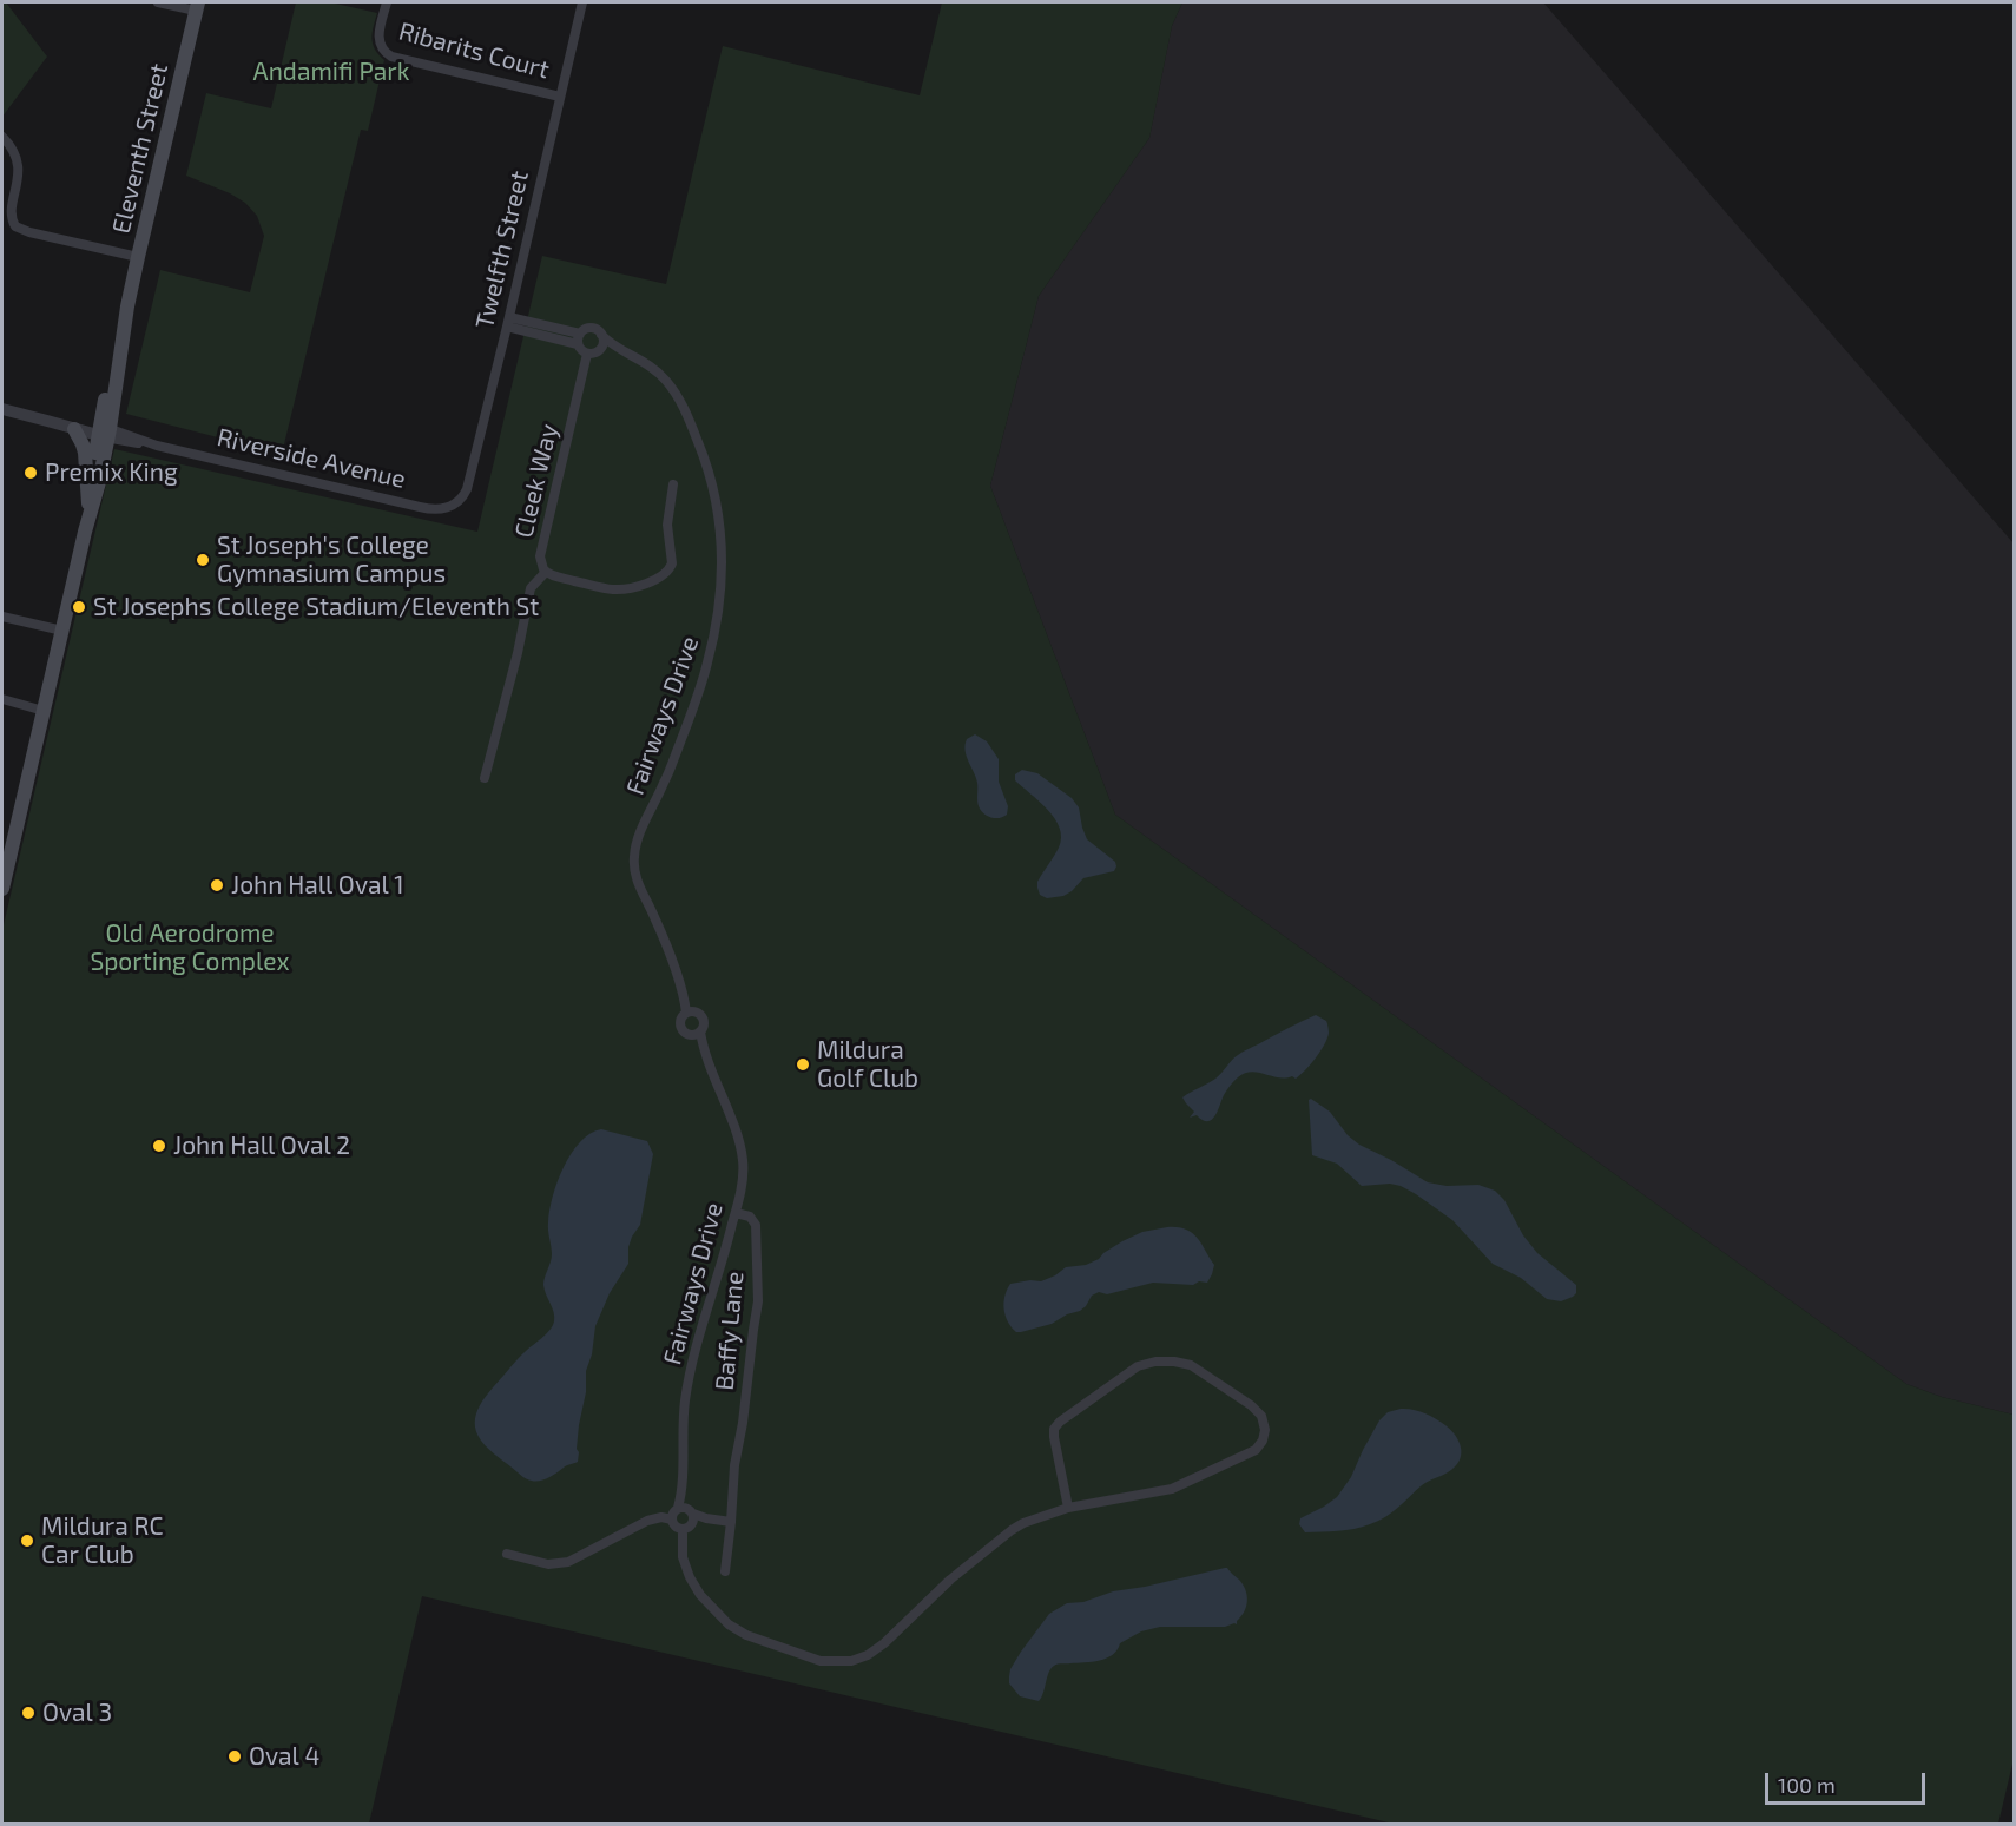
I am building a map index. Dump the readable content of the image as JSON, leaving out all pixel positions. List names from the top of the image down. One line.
{"streets":{"main road":["Eleventh Street"],"street":["Ribarits Court","Twelfth Street","Riverside Avenue","Cleek Way","Fairways Drive","Baffy Lane"]},"crossings":[["Ribarits Court","Twelfth Street"],["Eleventh Street","Riverside Avenue"],["Twelfth Street","Riverside Avenue"],["Cleek Way","Fairways Drive"],["Fairways Drive","Baffy Lane"]],"parks":["Andamifi Park","Old Aerodrome Sporting Complex"],"places":["Premix King","St Joseph's College Gymnasium Campus","St Josephs College Stadium/Eleventh St","John Hall Oval 1","Mildura Golf Club","John Hall Oval 2","Mildura RC Car Club","Oval 3","Oval 4"],"scale_bar":"100 m"}
